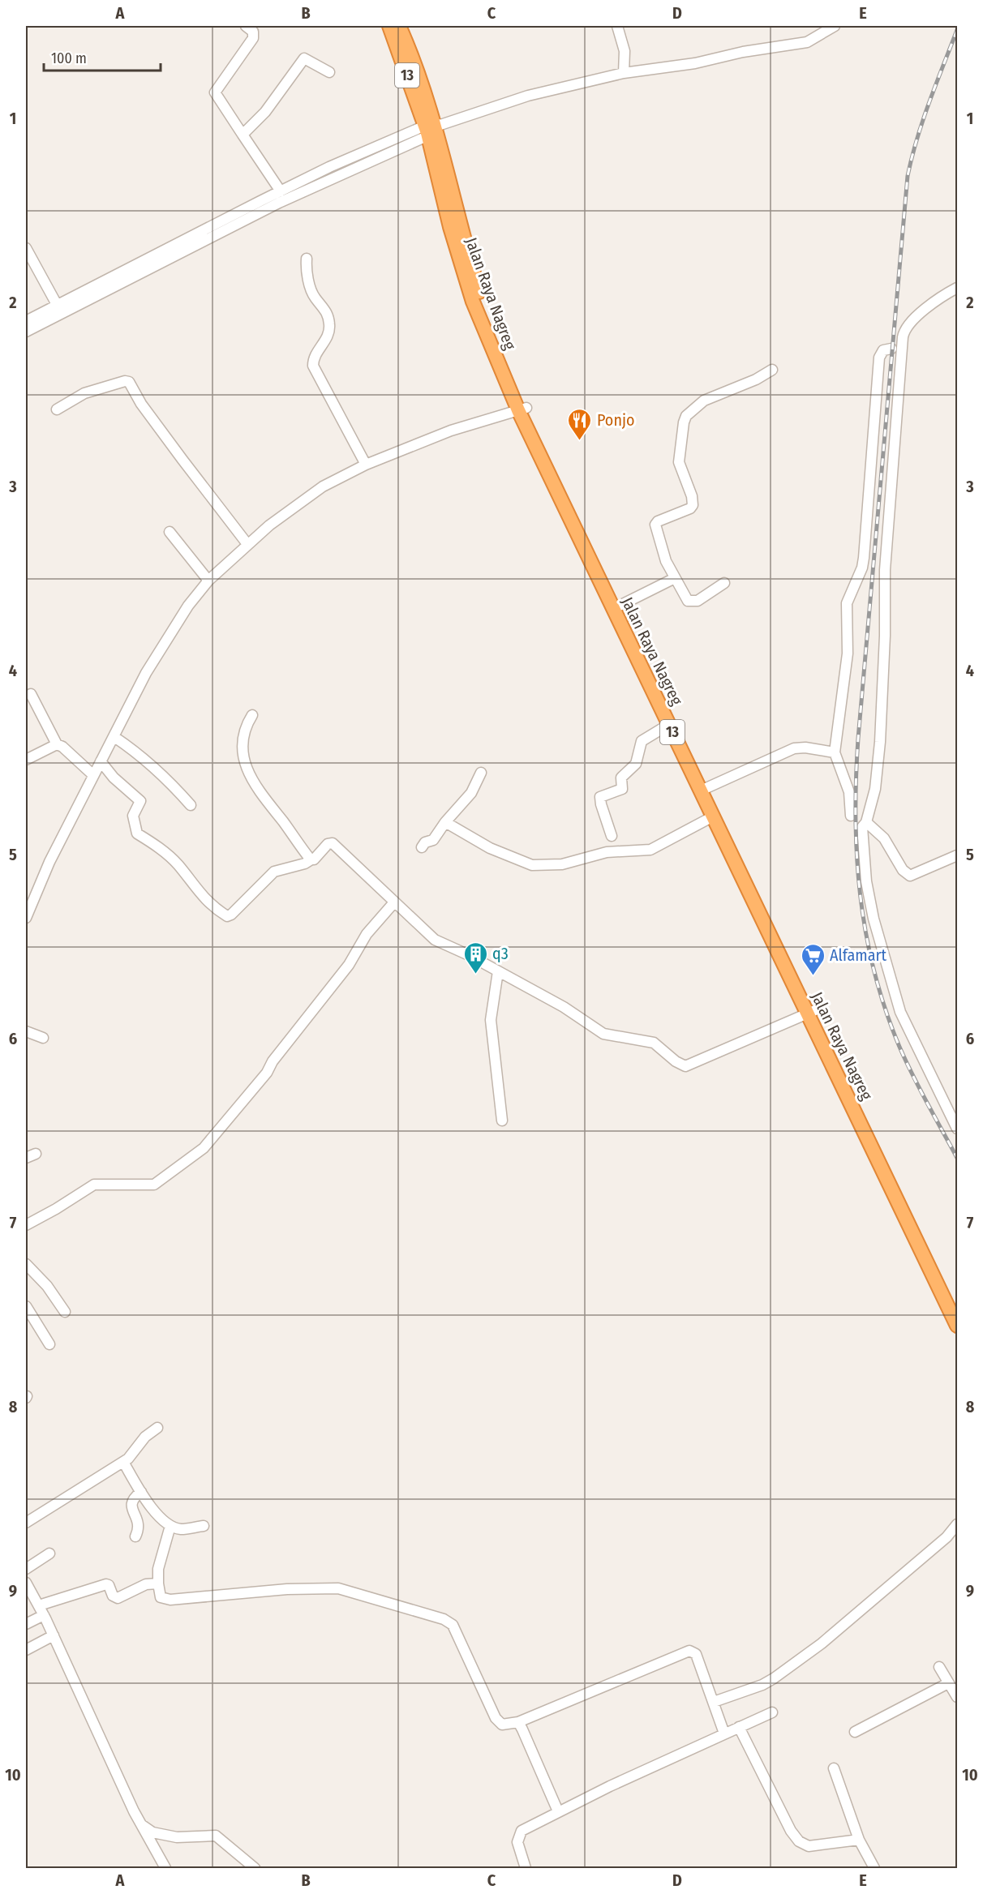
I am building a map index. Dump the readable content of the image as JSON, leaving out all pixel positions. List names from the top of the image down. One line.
{"streets":{"highway":["13","Jalan Raya Nagreg"]},"places":{"restaurant":["Ponjo"],"building":["q3"],"supermarket":["Alfamart"]},"scale_bar":"100 m","grid":{"columns":["A","B","C","D","E"],"rows":["1","2","3","4","5","6","7","8","9","10"]}}
